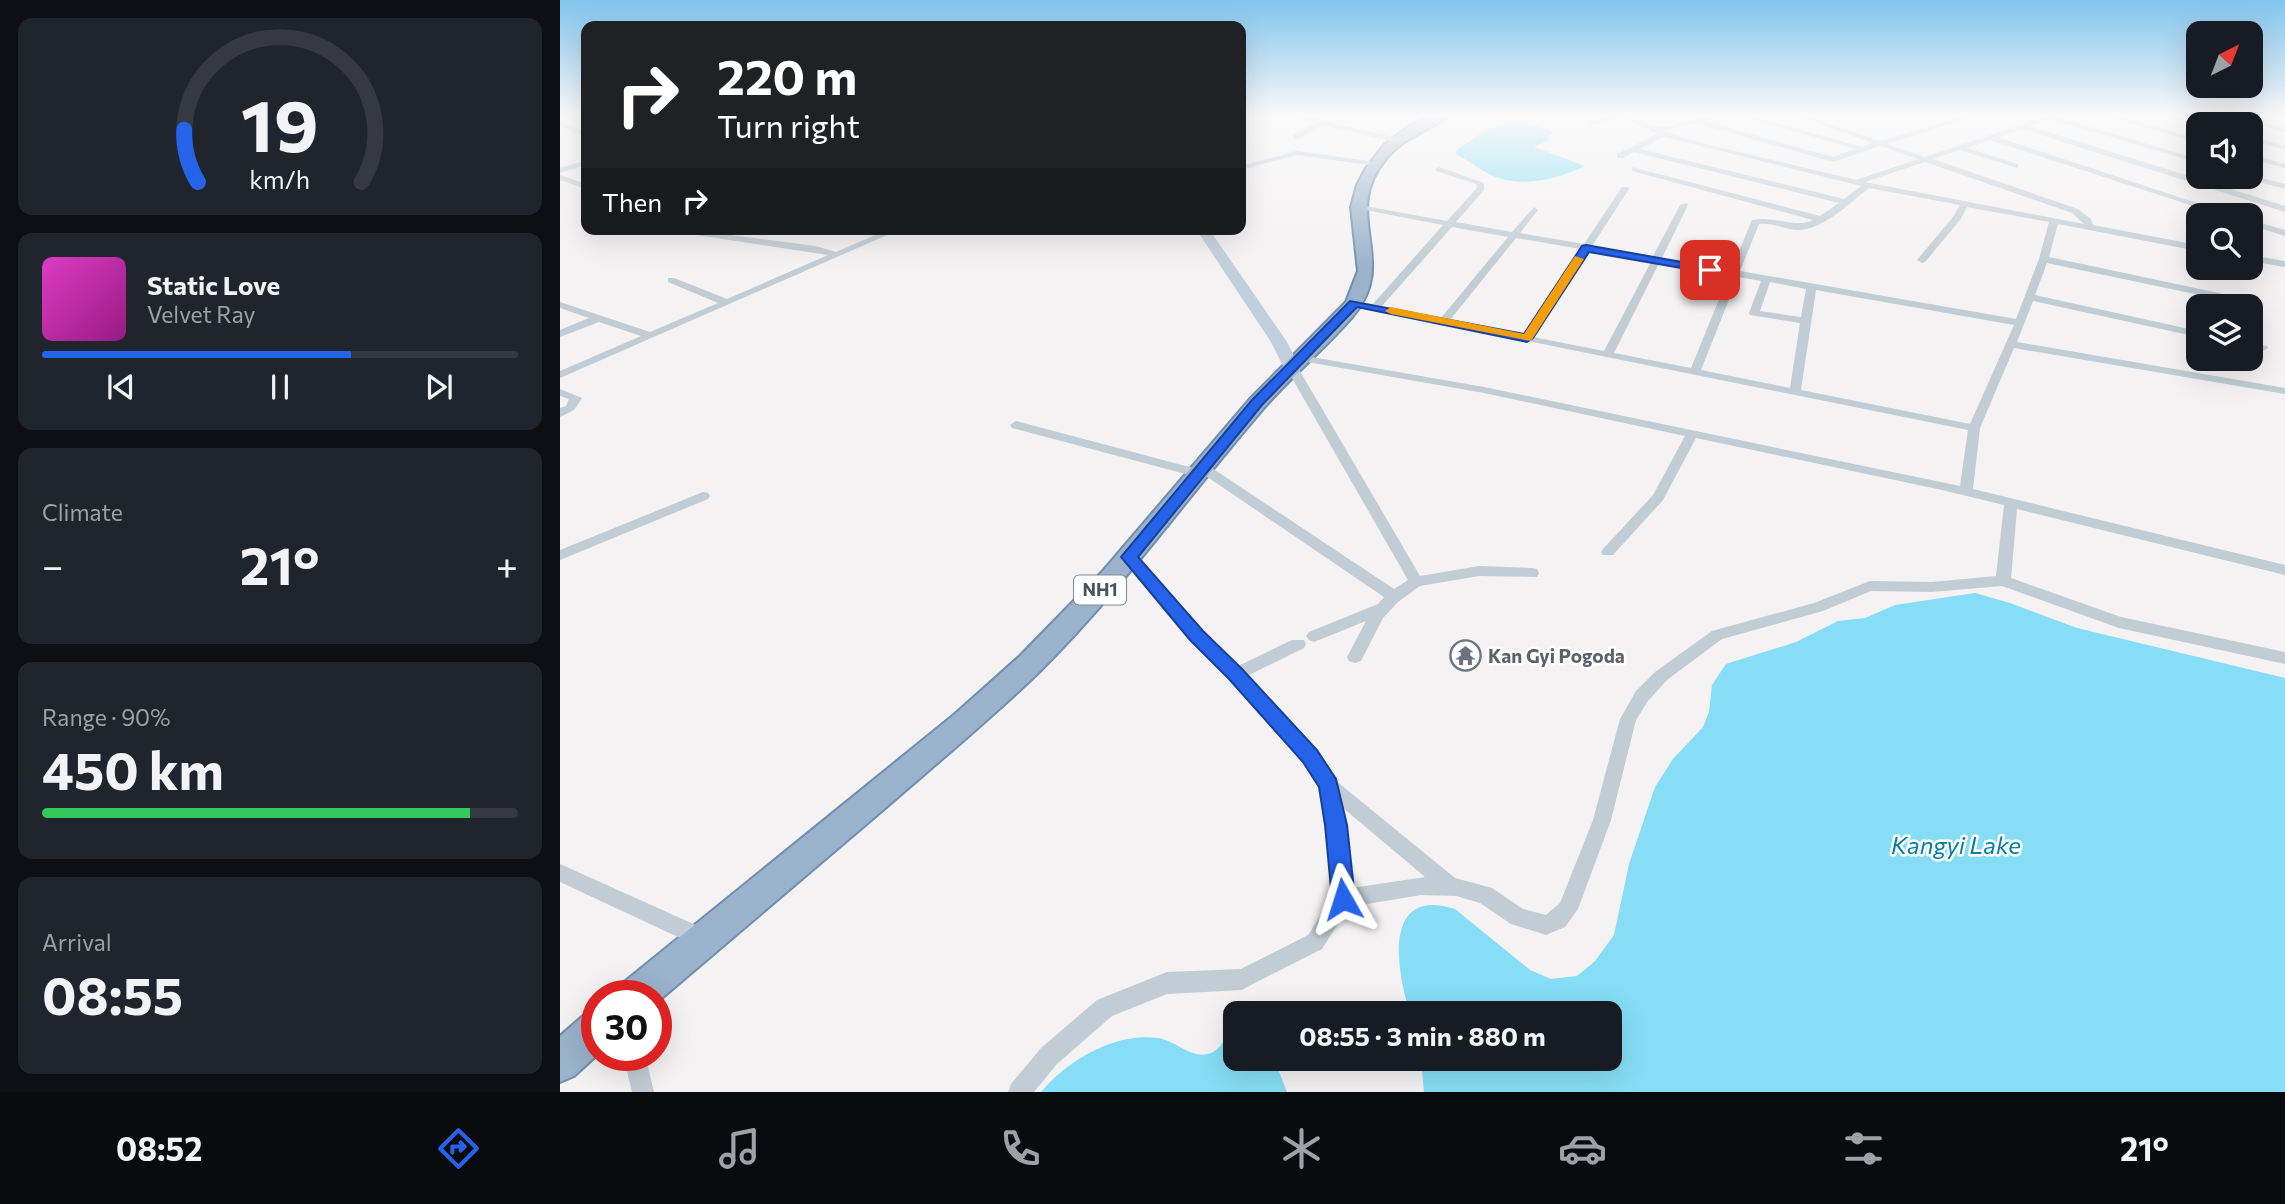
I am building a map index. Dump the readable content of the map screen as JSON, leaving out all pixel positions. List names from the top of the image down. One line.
{"streets":{"highway":["NH1"]},"water":["Kangyi Lake"],"places":{"temple":["Kan Gyi Pogoda"]},"north":"top right","page":{"turn":["220 m","Turn right"],"then":"Then","song":["Static Love","Velvet Ray"],"tile":["Climate",["Range · 90%","450 km"],["Arrival","08:55"]],"heat":["−","21°","+"],"limit":"30","trip":"08:55 · 3 min · 880 m","tabs":["08:52","21°"],"gauge":["19","km/h"]}}
